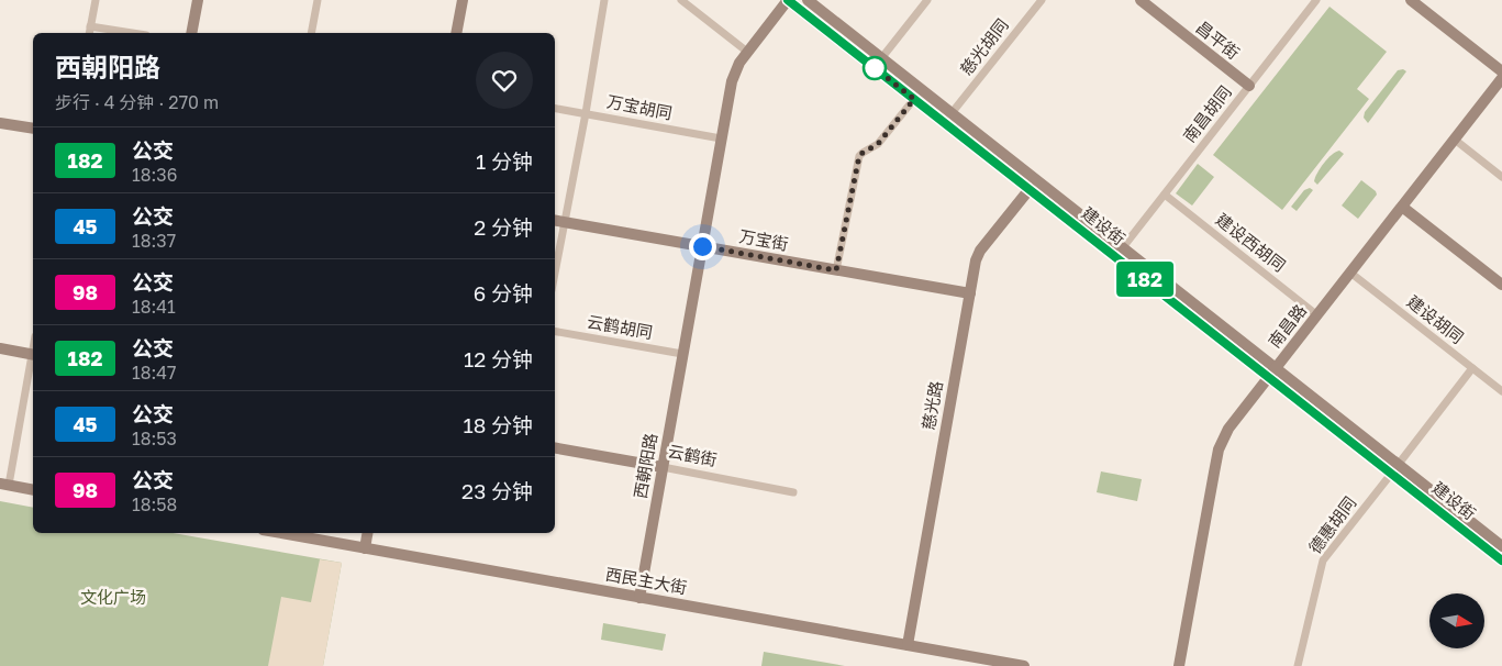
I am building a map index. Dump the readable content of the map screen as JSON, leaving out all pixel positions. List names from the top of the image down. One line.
{"streets":{"main road":["昌平街","建设街","万宝街","南昌路","慈光路","云鹤街","西朝阳路","西民主大街"],"street":["慈光胡同","万宝胡同","南昌胡同","建设西胡同","建设胡同","云鹤胡同","德惠胡同"]},"crossings":[["昌平街","南昌胡同"],["慈光胡同","建设街"],["万宝胡同","西朝阳路"],["南昌胡同","建设街"],["南昌胡同","建设西胡同"],["建设街","南昌路"],["建设街","慈光路"],["建设街","西朝阳路"],["建设街","德惠胡同"],["万宝街","慈光路"],["万宝街","西朝阳路"],["建设西胡同","南昌路"],["建设胡同","南昌路"],["建设胡同","德惠胡同"],["云鹤胡同","西朝阳路"],["慈光路","西民主大街"],["云鹤街","西朝阳路"],["西朝阳路","西民主大街"]],"parks":["文化广场"],"lines":["bus line 182"],"north":"right","page":{"on_map":"182","heading":["西朝阳路","步行 · 4 分钟 · 270 m"],"list":[{"mark":"182","name":"公交","note":"18:36","value":"1 分钟"},{"mark":"45","name":"公交","note":"18:37","value":"2 分钟"},{"mark":"98","name":"公交","note":"18:41","value":"6 分钟"},{"mark":"182","name":"公交","note":"18:47","value":"12 分钟"},{"mark":"45","name":"公交","note":"18:53","value":"18 分钟"},{"mark":"98","name":"公交","note":"18:58","value":"23 分钟"}]}}
